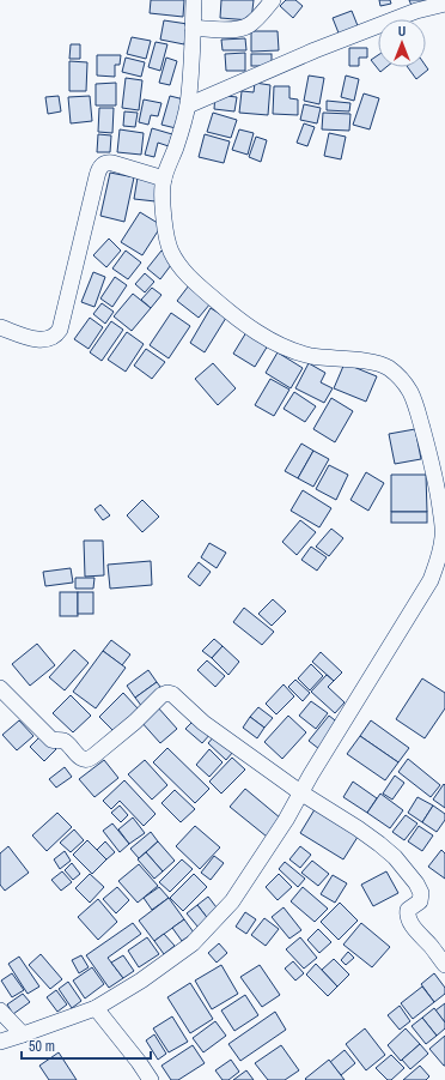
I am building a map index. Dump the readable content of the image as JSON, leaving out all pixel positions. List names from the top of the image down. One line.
{"scale_bar":"50 m","north":"top"}
